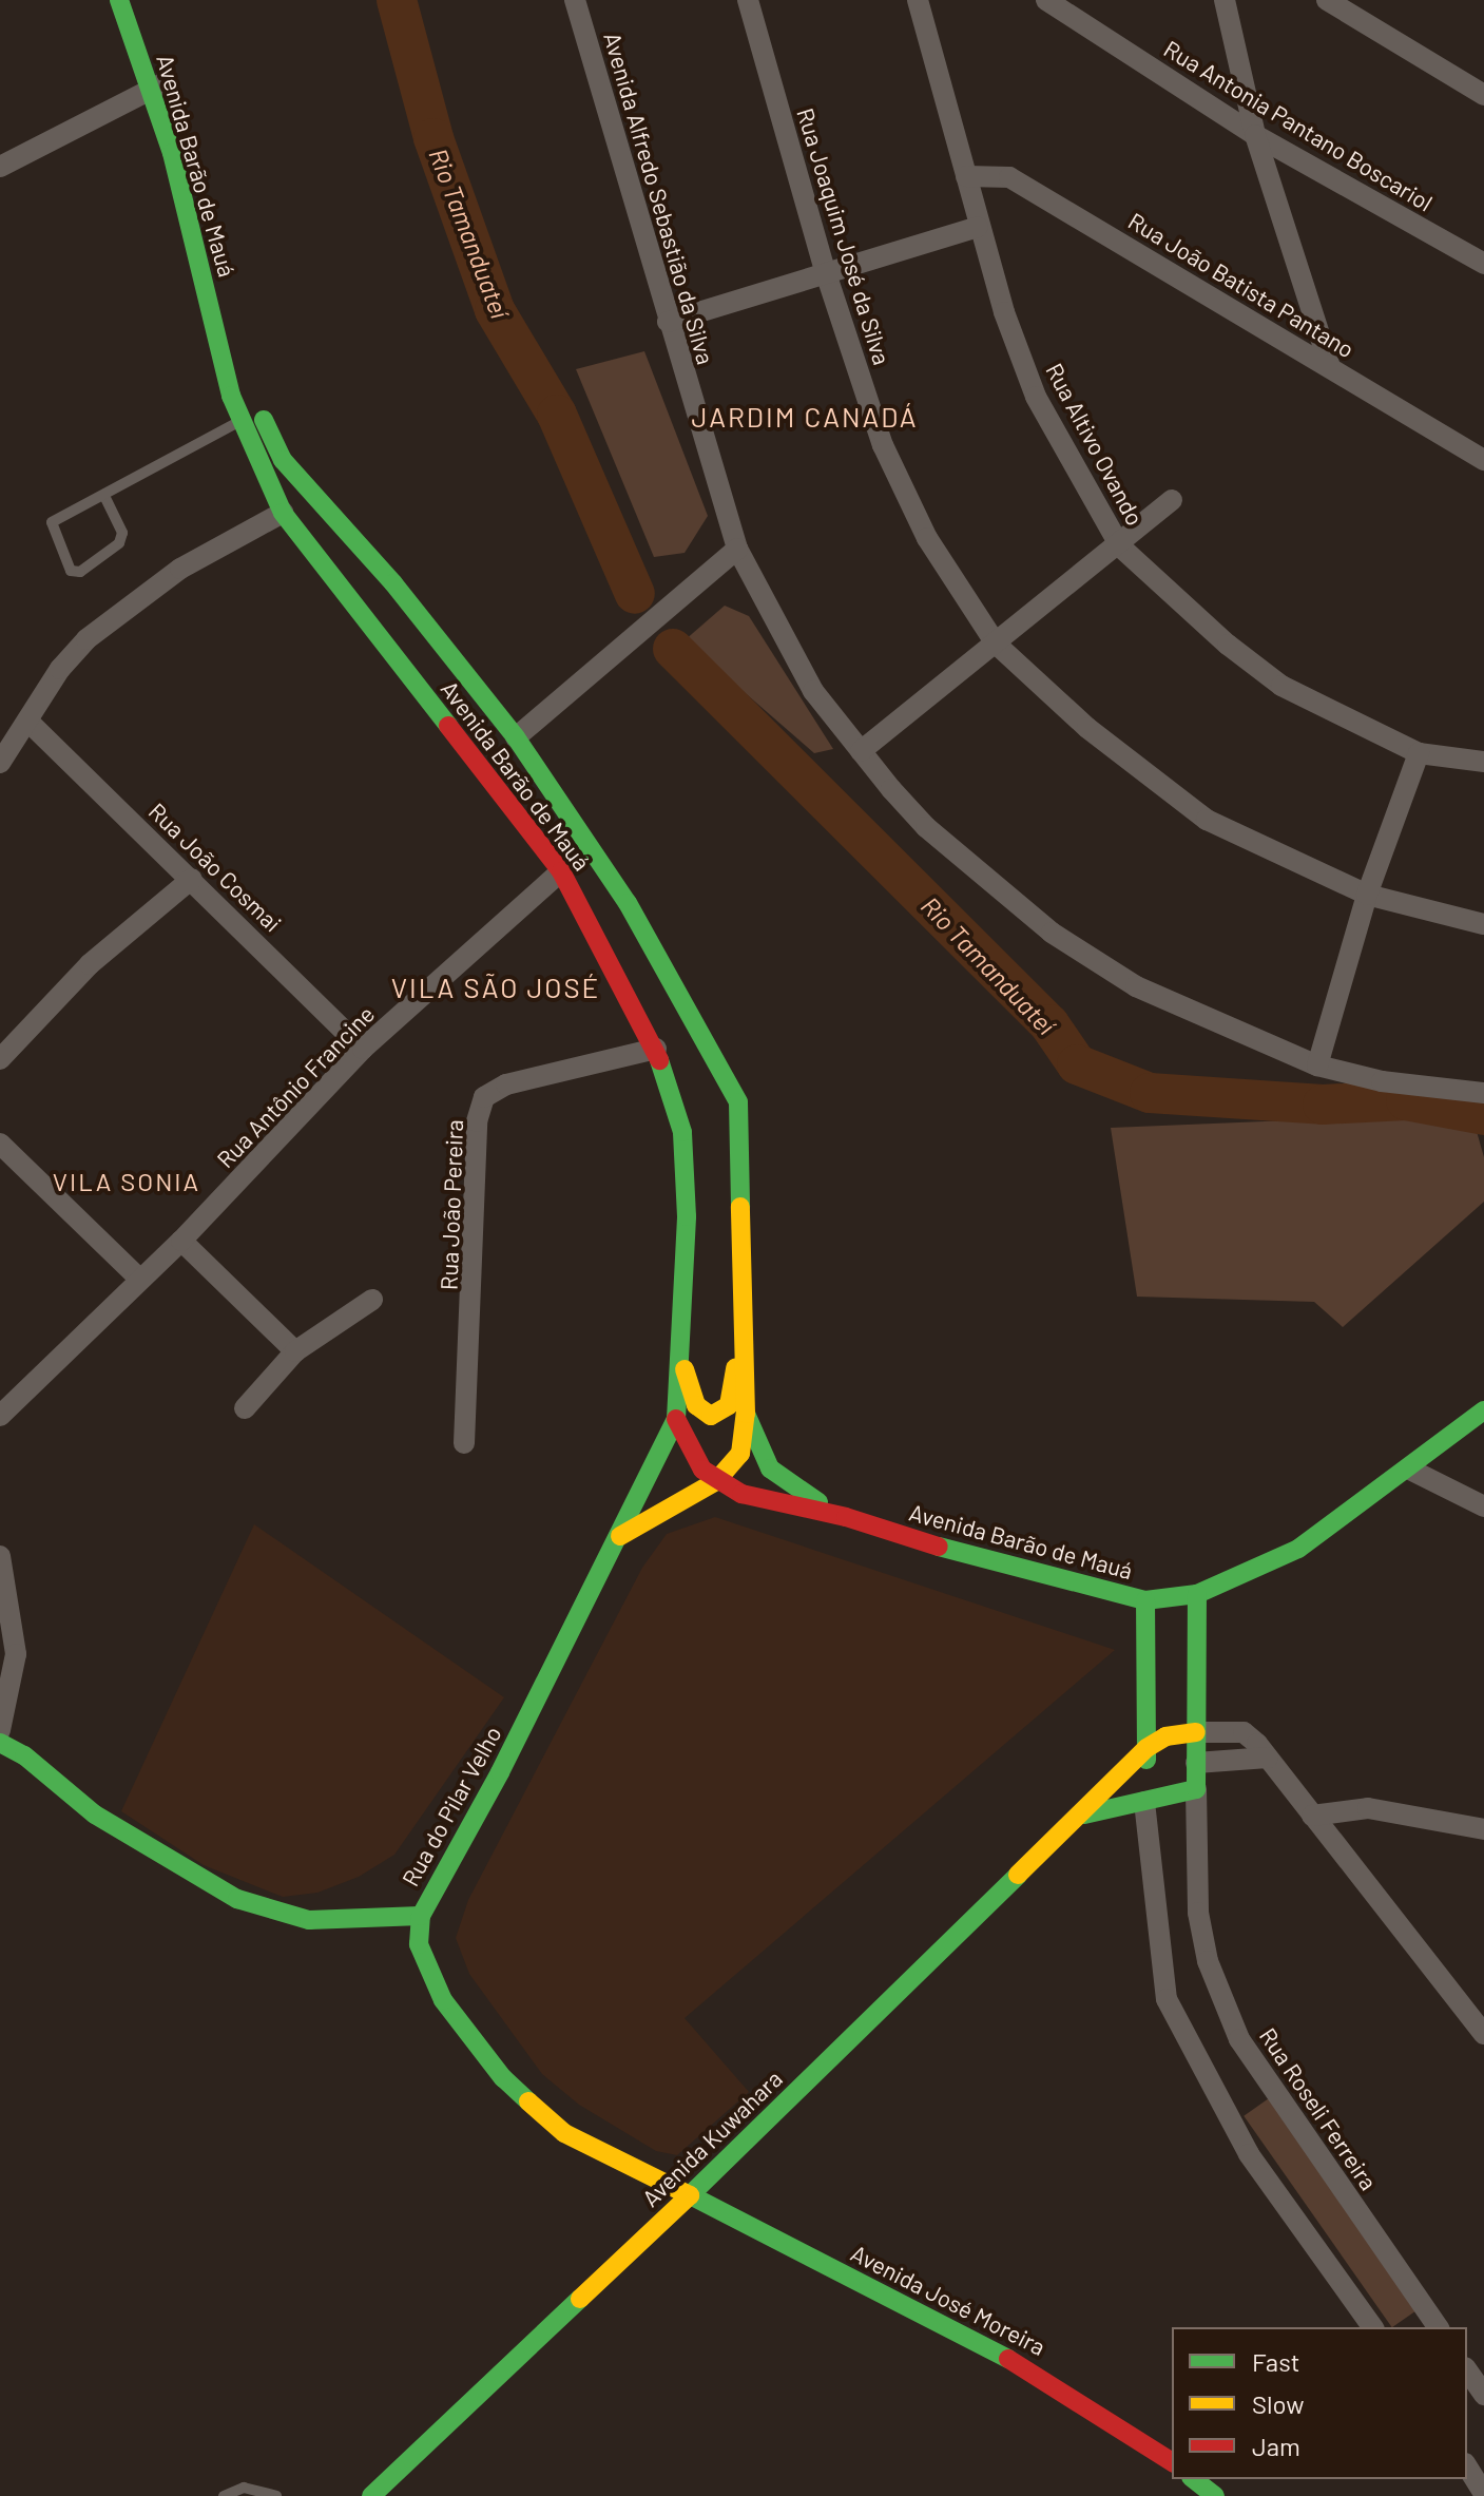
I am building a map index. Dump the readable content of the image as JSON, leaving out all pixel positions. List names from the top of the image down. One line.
{"streets":{"main road":["Avenida Barão de Mauá","Rua do Pilar Velho","Rua Roseli Ferreira","Avenida Kuwahara","Avenida José Moreira"],"street":["Rua Antonia Pantano Boscariol","Avenida Alfredo Sebastião da Silva","Rua Joaquim José da Silva","Rua João Batista Pantano","Rua Altivo Ovando","Rua João Cosmai","Rua Antônio Francine","Rua João Pereira"]},"crossings":[["Avenida Barão de Mauá","Rua Antônio Francine"],["Avenida Barão de Mauá","Rua João Pereira"],["Avenida Barão de Mauá","Rua do Pilar Velho"],["Avenida Barão de Mauá","Rua Roseli Ferreira"],["Rua João Batista Pantano","Rua Altivo Ovando"],["Rua João Cosmai","Rua Antônio Francine"],["Rua do Pilar Velho","Avenida Kuwahara"],["Rua do Pilar Velho","Avenida José Moreira"],["Rua Roseli Ferreira","Avenida Kuwahara"],["Avenida Kuwahara","Avenida José Moreira"]],"districts":["JARDIM CANADÁ","VILA SÃO JOSÉ","VILA SONIA"],"water":["Rio Tamanduateí"],"legend":["Fast","Slow","Jam"]}
